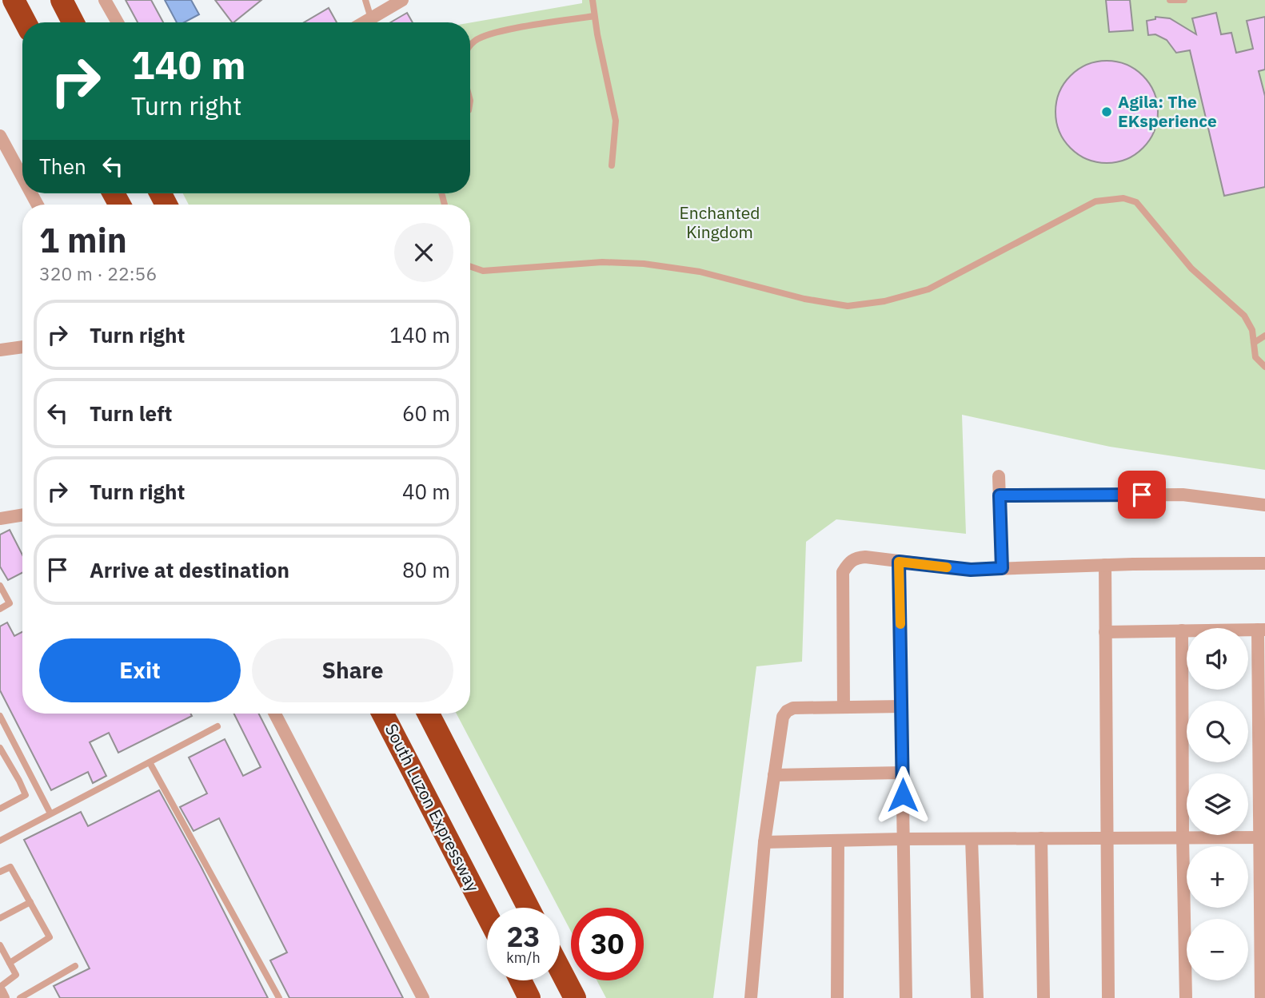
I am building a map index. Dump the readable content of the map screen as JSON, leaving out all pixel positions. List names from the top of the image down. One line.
{"streets":{"highway":["South Luzon Expressway"]},"parks":["Enchanted Kingdom"],"places":["Agila: The EKsperience"],"page":{"turn":["140 m","Turn right"],"then":"Then","heading":["1 min","320 m · 22:56"],"list":[{"name":"Turn right","value":"140 m"},{"name":"Turn left","value":"60 m"},{"name":"Turn right","value":"40 m"},{"name":"Arrive at destination","value":"80 m"}],"buttons":["Exit","Share"],"map_buttons":["+","−"],"speed":"23 km/h","limit":"30"}}
